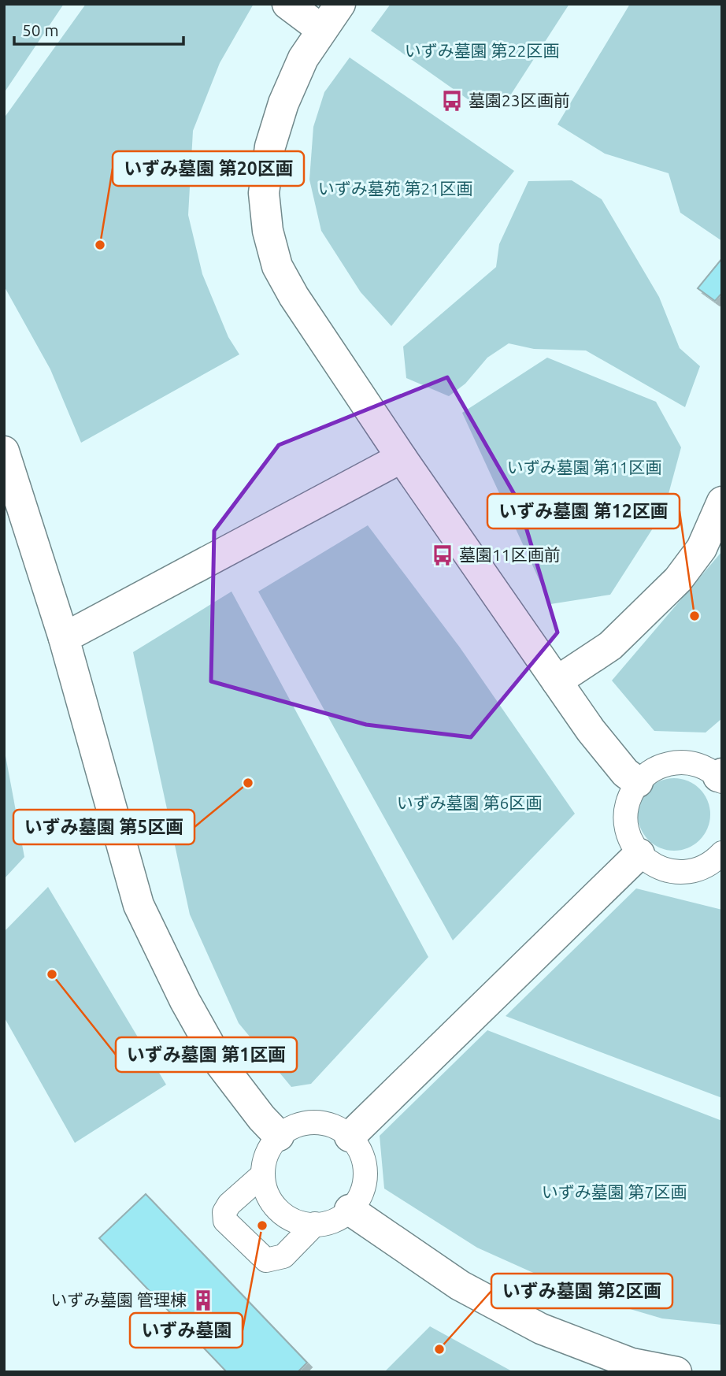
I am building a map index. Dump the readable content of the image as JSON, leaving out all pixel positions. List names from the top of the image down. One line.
{"parks":["いずみ墓園 第22区画","いずみ墓苑 第21区画","いずみ墓園 第11区画","いずみ墓園 第6区画","いずみ墓園 第7区画"],"places":{"bus stop":["墓園23区画前","墓園11区画前"],"other":["いずみ墓園 第20区画","いずみ墓園 第12区画","いずみ墓園 第5区画","いずみ墓園 第1区画","いずみ墓園","いずみ墓園 第2区画"],"building":["いずみ墓園 管理棟"]},"scale_bar":"50 m"}
